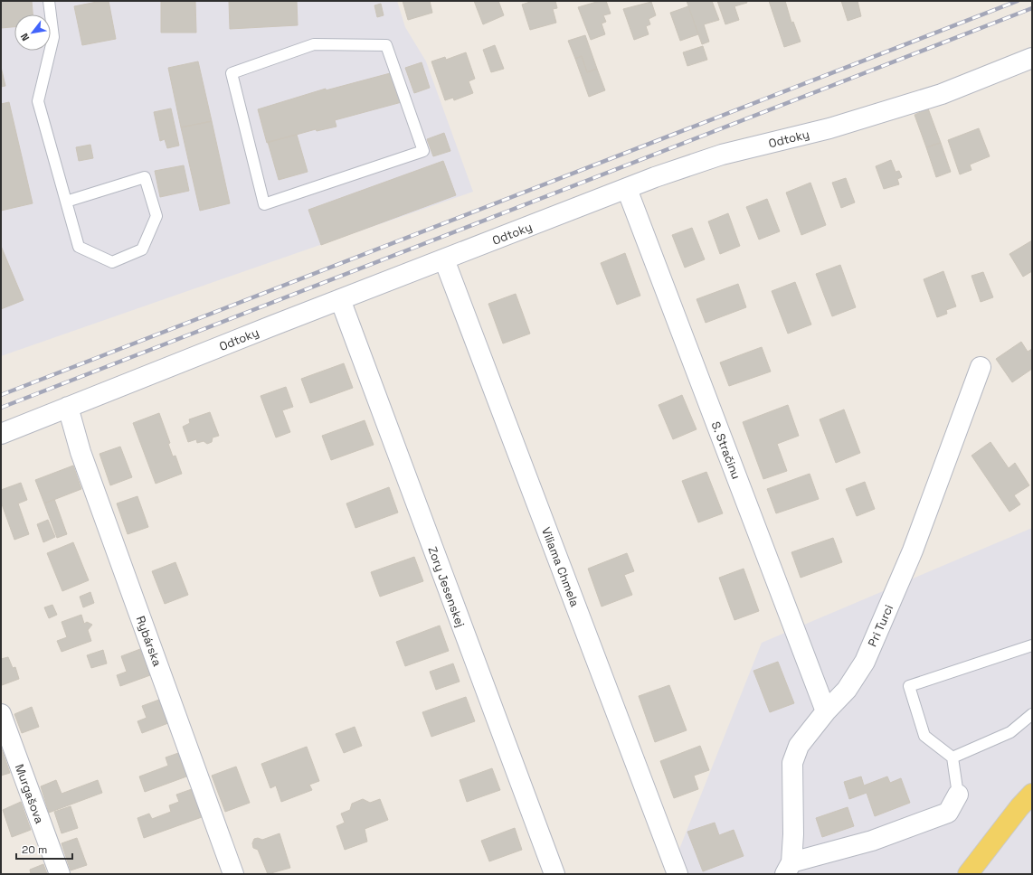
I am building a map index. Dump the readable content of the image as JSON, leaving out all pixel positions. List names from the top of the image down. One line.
{"streets":{"street":["Odtoky","S. Stračinu","Viliama Chmela","Zory Jesenskej","Pri Turci","Rybárska","Murgašova"]},"crossings":[["Odtoky","S. Stračinu"],["Odtoky","Viliama Chmela"],["Odtoky","Zory Jesenskej"],["Odtoky","Rybárska"],["S. Stračinu","Pri Turci"]],"scale_bar":"20 m","north":"bottom left"}
